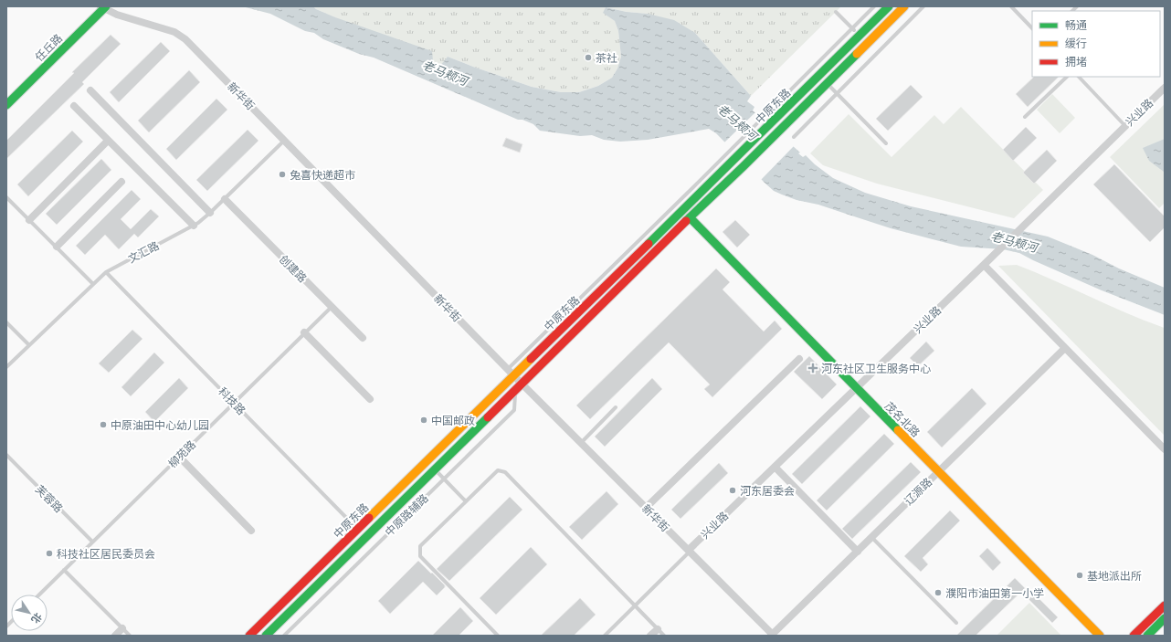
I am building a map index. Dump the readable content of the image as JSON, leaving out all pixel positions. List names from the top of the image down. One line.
{"streets":{"main road":["任丘路","中原东路","茂名北路"],"street":["新华街","兴业路","创建路","辽源路"],"lane":["文汇路","科技路","柳苑路","芙蓉路","中原路辅路"]},"crossings":[["任丘路","新华街"],["新华街","中原东路"],["新华街","兴业路"],["新华街","文汇路"],["新华街","辽源路"],["新华街","中原路辅路"],["中原东路","科技路"],["中原东路","茂名北路"],["中原东路","中原路辅路"],["兴业路","茂名北路"],["文汇路","创建路"],["文汇路","科技路"],["创建路","柳苑路"],["科技路","柳苑路"],["茂名北路","辽源路"],["柳苑路","芙蓉路"]],"water":["老马颊河"],"places":{"other":["茶社","兔喜快递超市","中国邮政","中原油田中心幼儿园","河东居委会","科技社区居民委员会","基地派出所","濮阳市油田第一小学"],"health":["河东社区卫生服务中心"]},"legend":["畅通","缓行","拥堵"],"north":"bottom right"}
